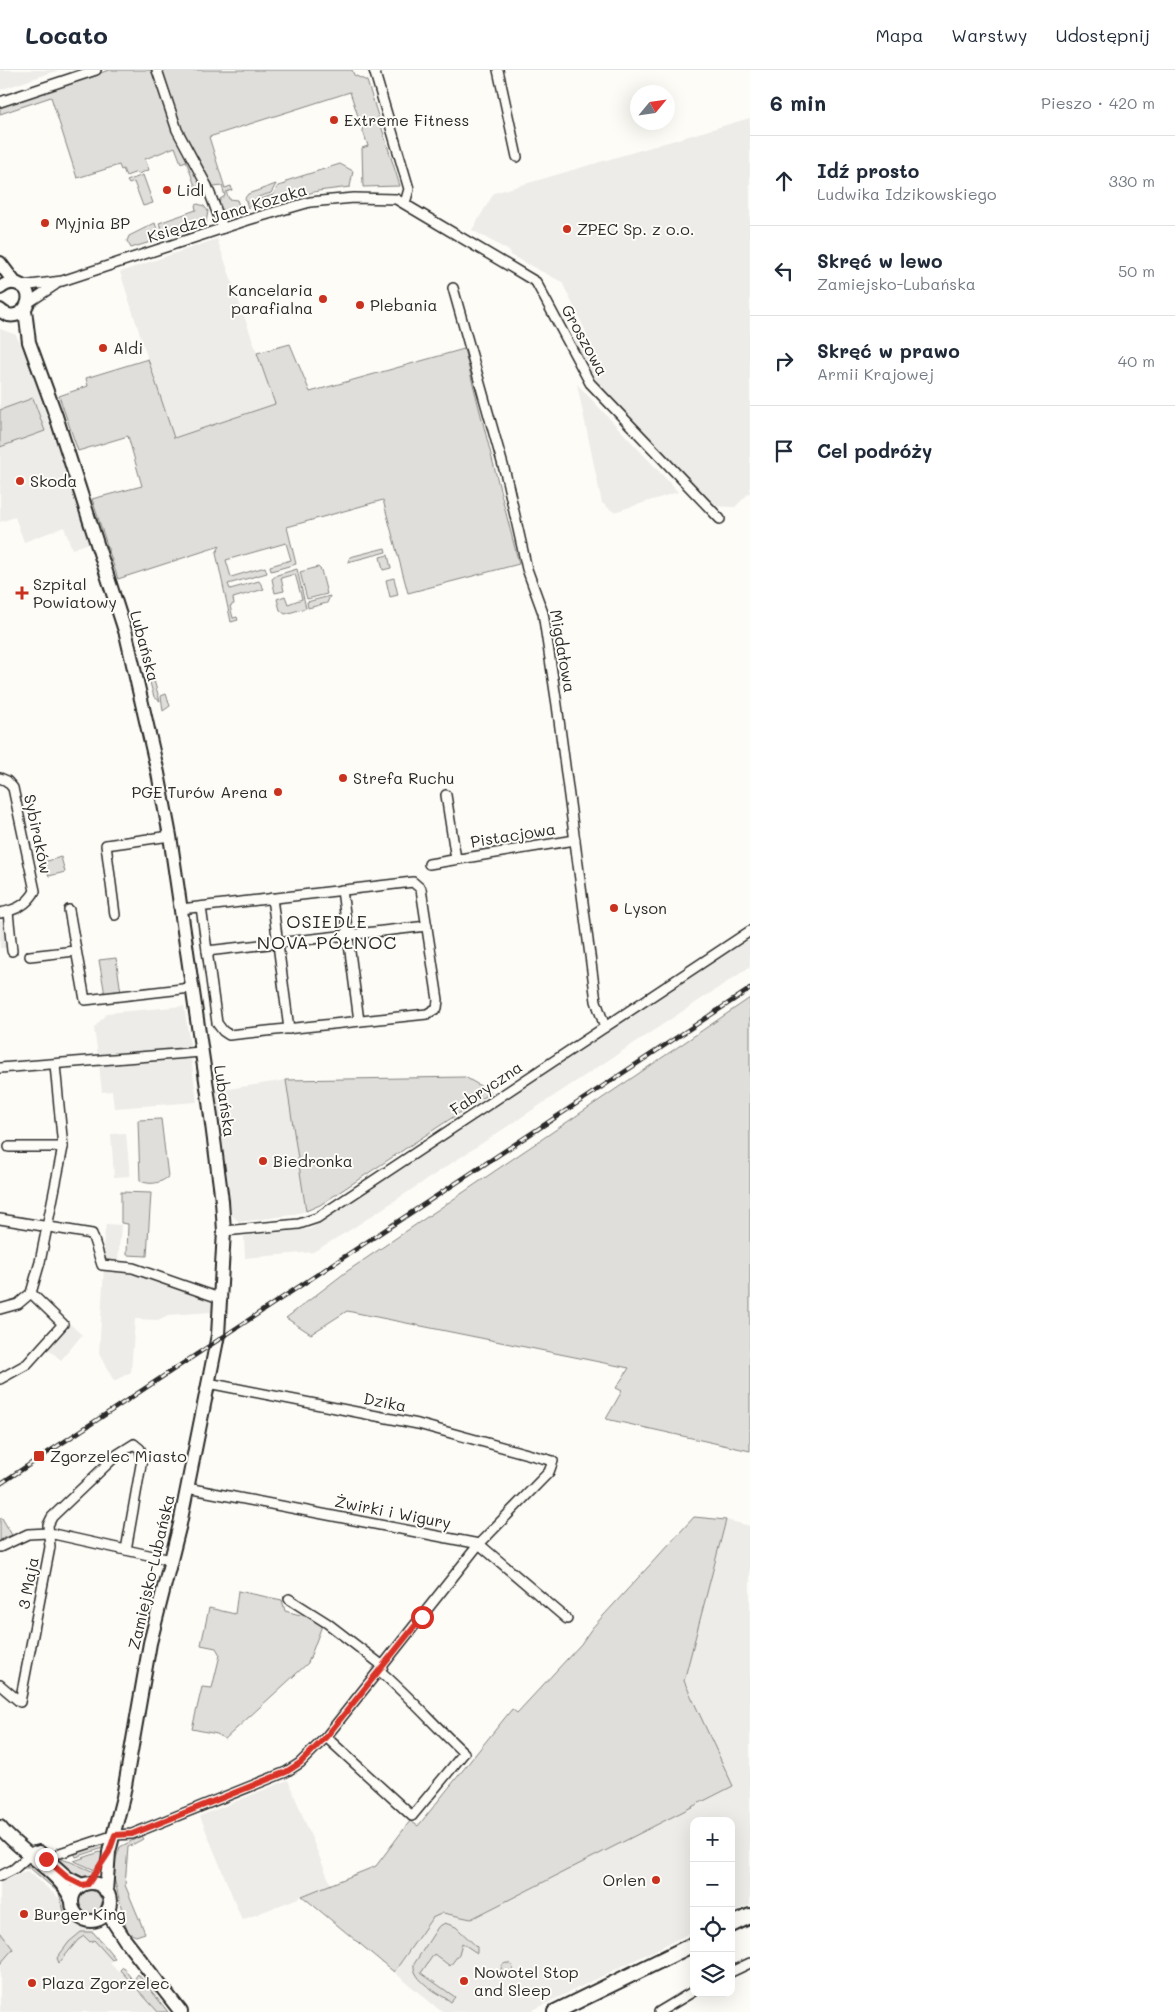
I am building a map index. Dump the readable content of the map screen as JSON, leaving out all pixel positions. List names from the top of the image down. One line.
{"streets":{"main road":["Lubańska","Zamiejsko-Lubańska"],"street":["Księdza Jana Kozaka","Groszowa","Migdałowa","Sybiraków","Pistacjowa","Fabryczna","Dzika","Żwirki i Wigury","3 Maja"]},"crossings":[["Księdza Jana Kozaka","Groszowa"],["Księdza Jana Kozaka","Lubańska"],["Lubańska","Fabryczna"],["Lubańska","Zamiejsko-Lubańska"],["Migdałowa","Pistacjowa"],["Migdałowa","Fabryczna"],["Dzika","Żwirki i Wigury"],["Dzika","Zamiejsko-Lubańska"],["Żwirki i Wigury","Zamiejsko-Lubańska"]],"districts":["OSIEDLE NOVA PÓŁNOC"],"places":{"other":["Extreme Fitness","Lidl","Myjnia BP","ZPEC Sp. z o.o.","Kancelaria parafialna","Plebania","Aldi","Skoda","Strefa Ruchu","PGE Turów Arena","Lyson","Biedronka","Orlen","Burger King","Nowotel Stop and Sleep","Plaza Zgorzelec"],"health":["Szpital Powiatowy"],"transit":["Zgorzelec Miasto"]},"north":"top right","page":{"header":"Locato","nav":["Mapa","Warstwy","Udostępnij"],"heading":["6 min","Pieszo · 420 m"],"list":[["Idź prosto","Ludwika Idzikowskiego","330 m"],["Skręć w lewo","Zamiejsko-Lubańska","50 m"],["Skręć w prawo","Armii Krajowej","40 m"],"Cel podróży"],"map_buttons":["+","−"]}}
